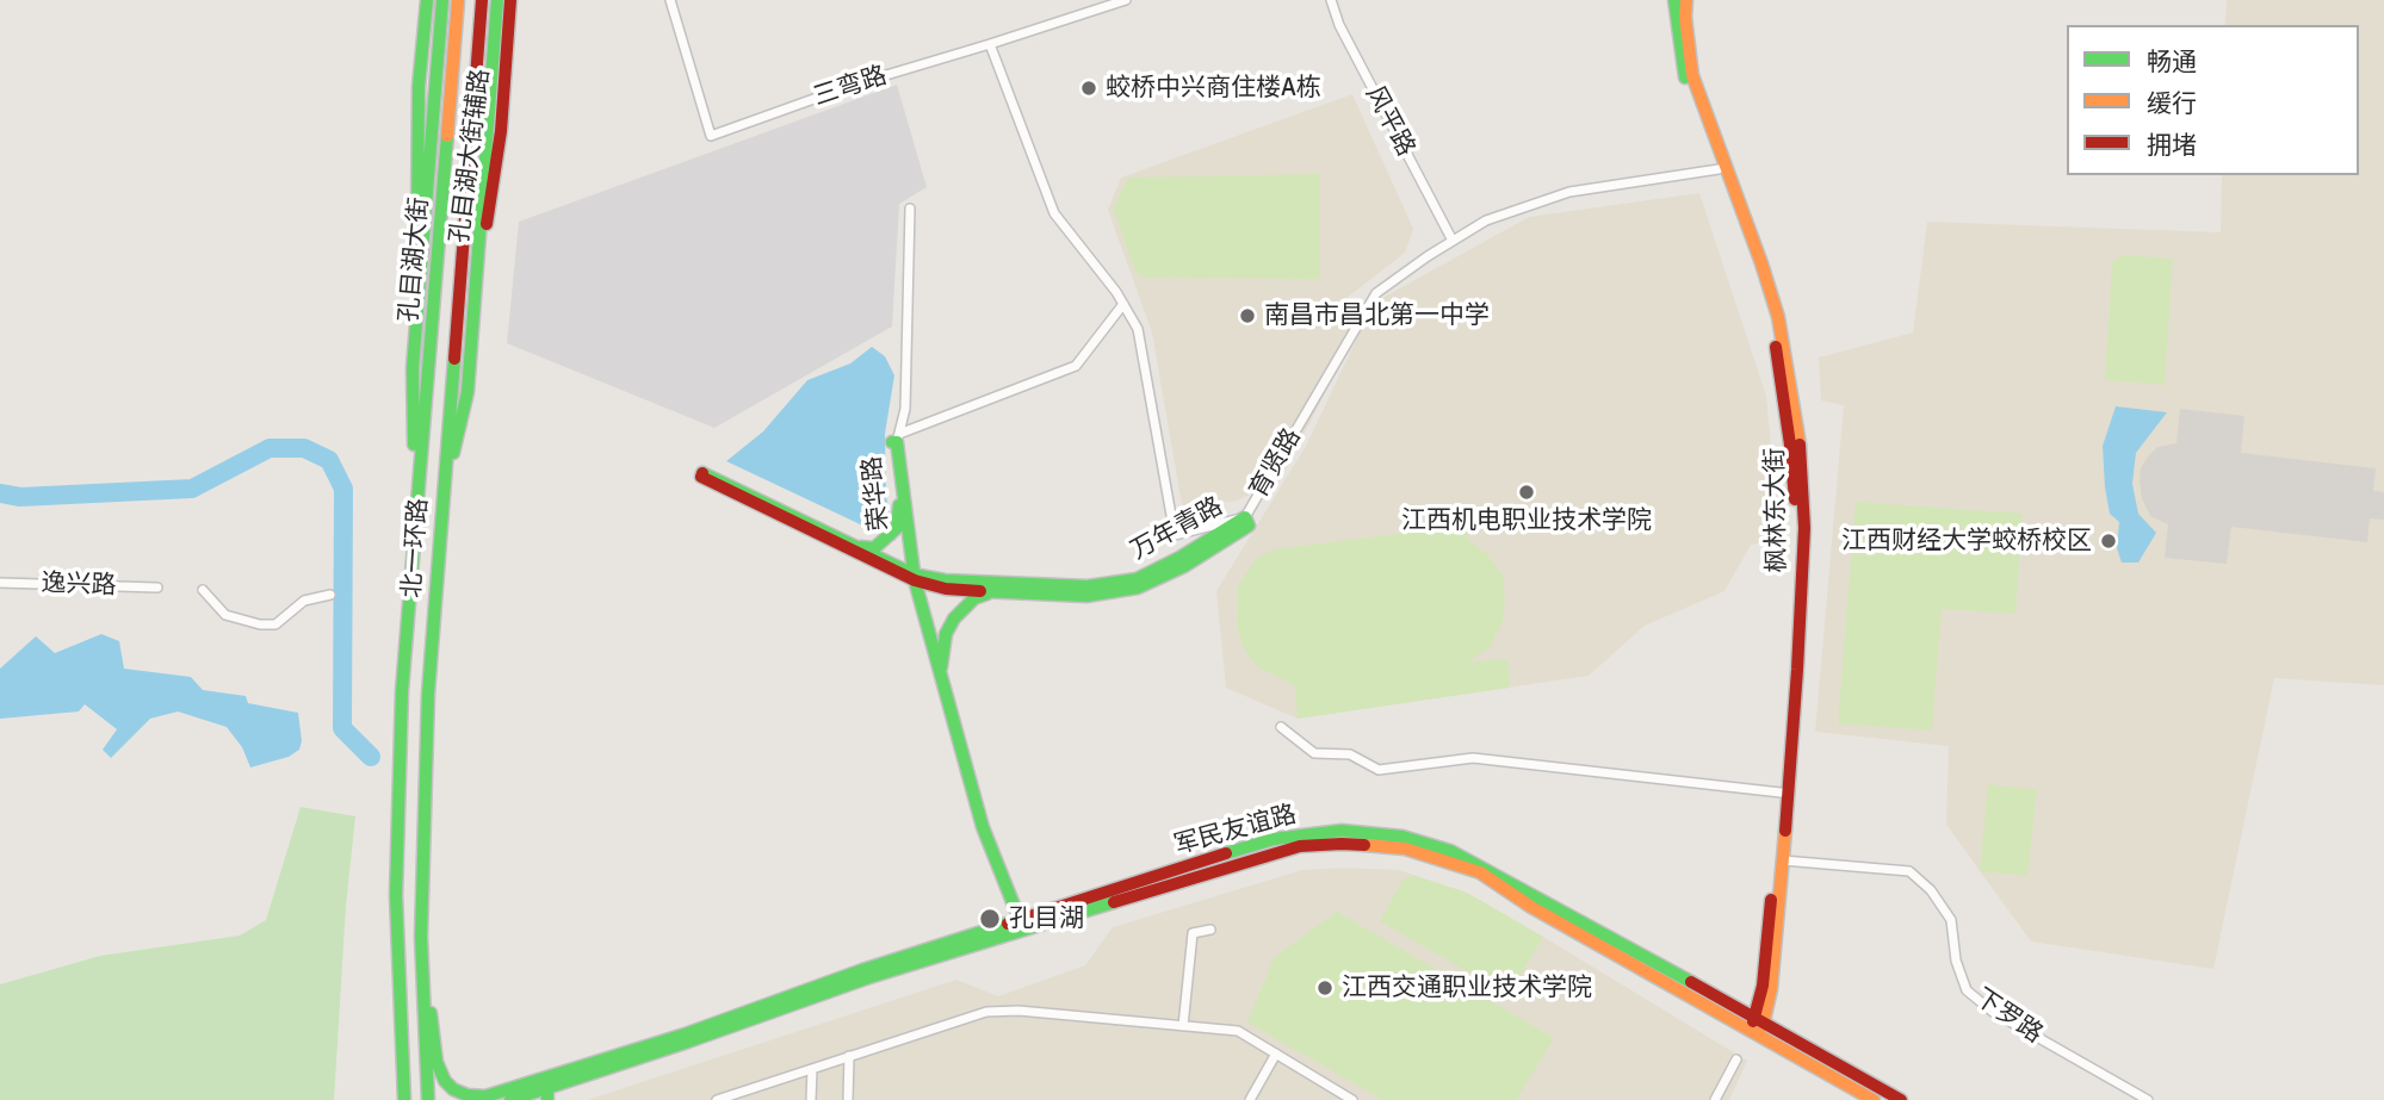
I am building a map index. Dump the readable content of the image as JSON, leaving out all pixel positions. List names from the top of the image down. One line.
{"streets":{"main road":["孔目湖大街辅路","孔目湖大街","荣华路","枫林东大街","万年青路","北一环路","军民友谊路"],"street":["三弯路","风平路","育贤路","逸兴路","下罗路"]},"crossings":[["三弯路","育贤路"],["风平路","育贤路"],["孔目湖大街","北一环路"],["育贤路","枫林东大街"],["育贤路","万年青路"],["荣华路","万年青路"],["荣华路","军民友谊路"],["枫林东大街","军民友谊路"],["枫林东大街","下罗路"]],"places":["蛟桥中兴商住楼A栋","南昌市昌北第一中学","江西机电职业技术学院","江西财经大学蛟桥校区","孔目湖","江西交通职业技术学院"],"legend":["畅通","缓行","拥堵"]}
